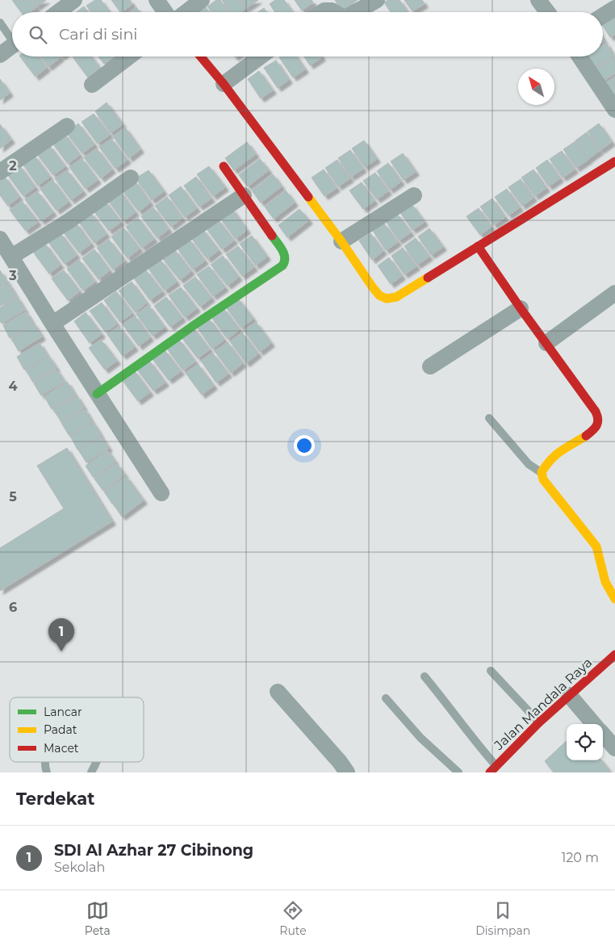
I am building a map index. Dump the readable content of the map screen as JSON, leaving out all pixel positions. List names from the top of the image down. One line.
{"streets":{"street":["Jalan Mandala Raya"]},"legend":["Lancar","Padat","Macet"],"north":"top left","page":{"search":"Cari di sini","pins":"1","heading":"Terdekat","list":[{"mark":"1","name":"SDI Al Azhar 27 Cibinong","note":"Sekolah","value":"120 m"}],"nav":["Peta","Rute","Disimpan"]},"grid":{"rows":["2","3","4","5","6"]}}
